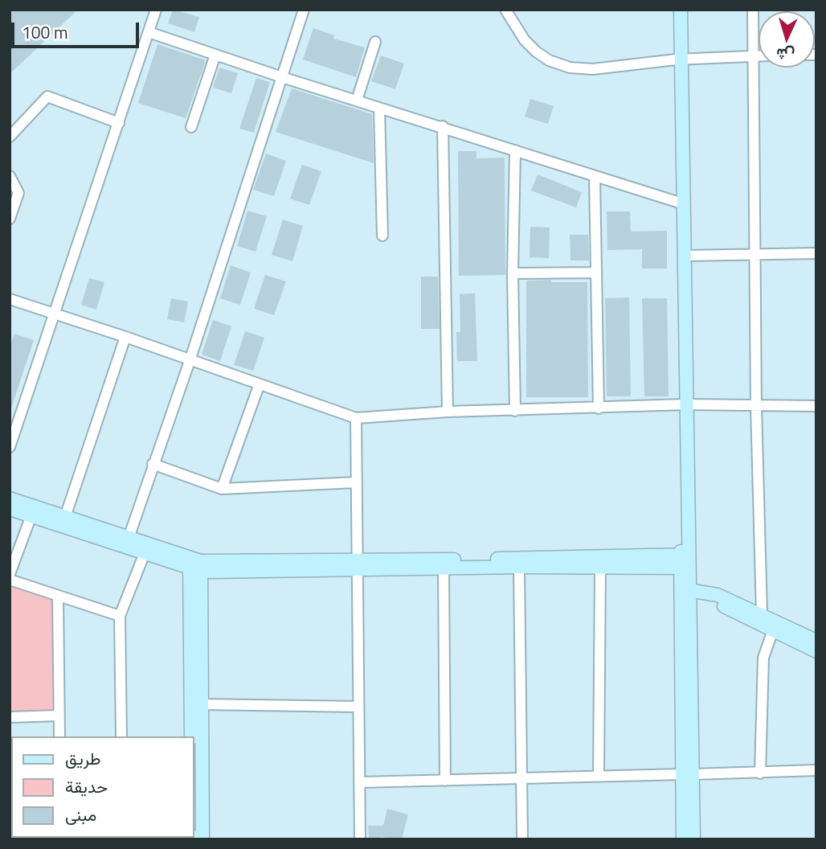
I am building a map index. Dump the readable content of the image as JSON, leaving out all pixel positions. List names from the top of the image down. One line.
{"legend":["طريق","حديقة","مبنى"],"scale_bar":"100 m","north":"bottom"}
